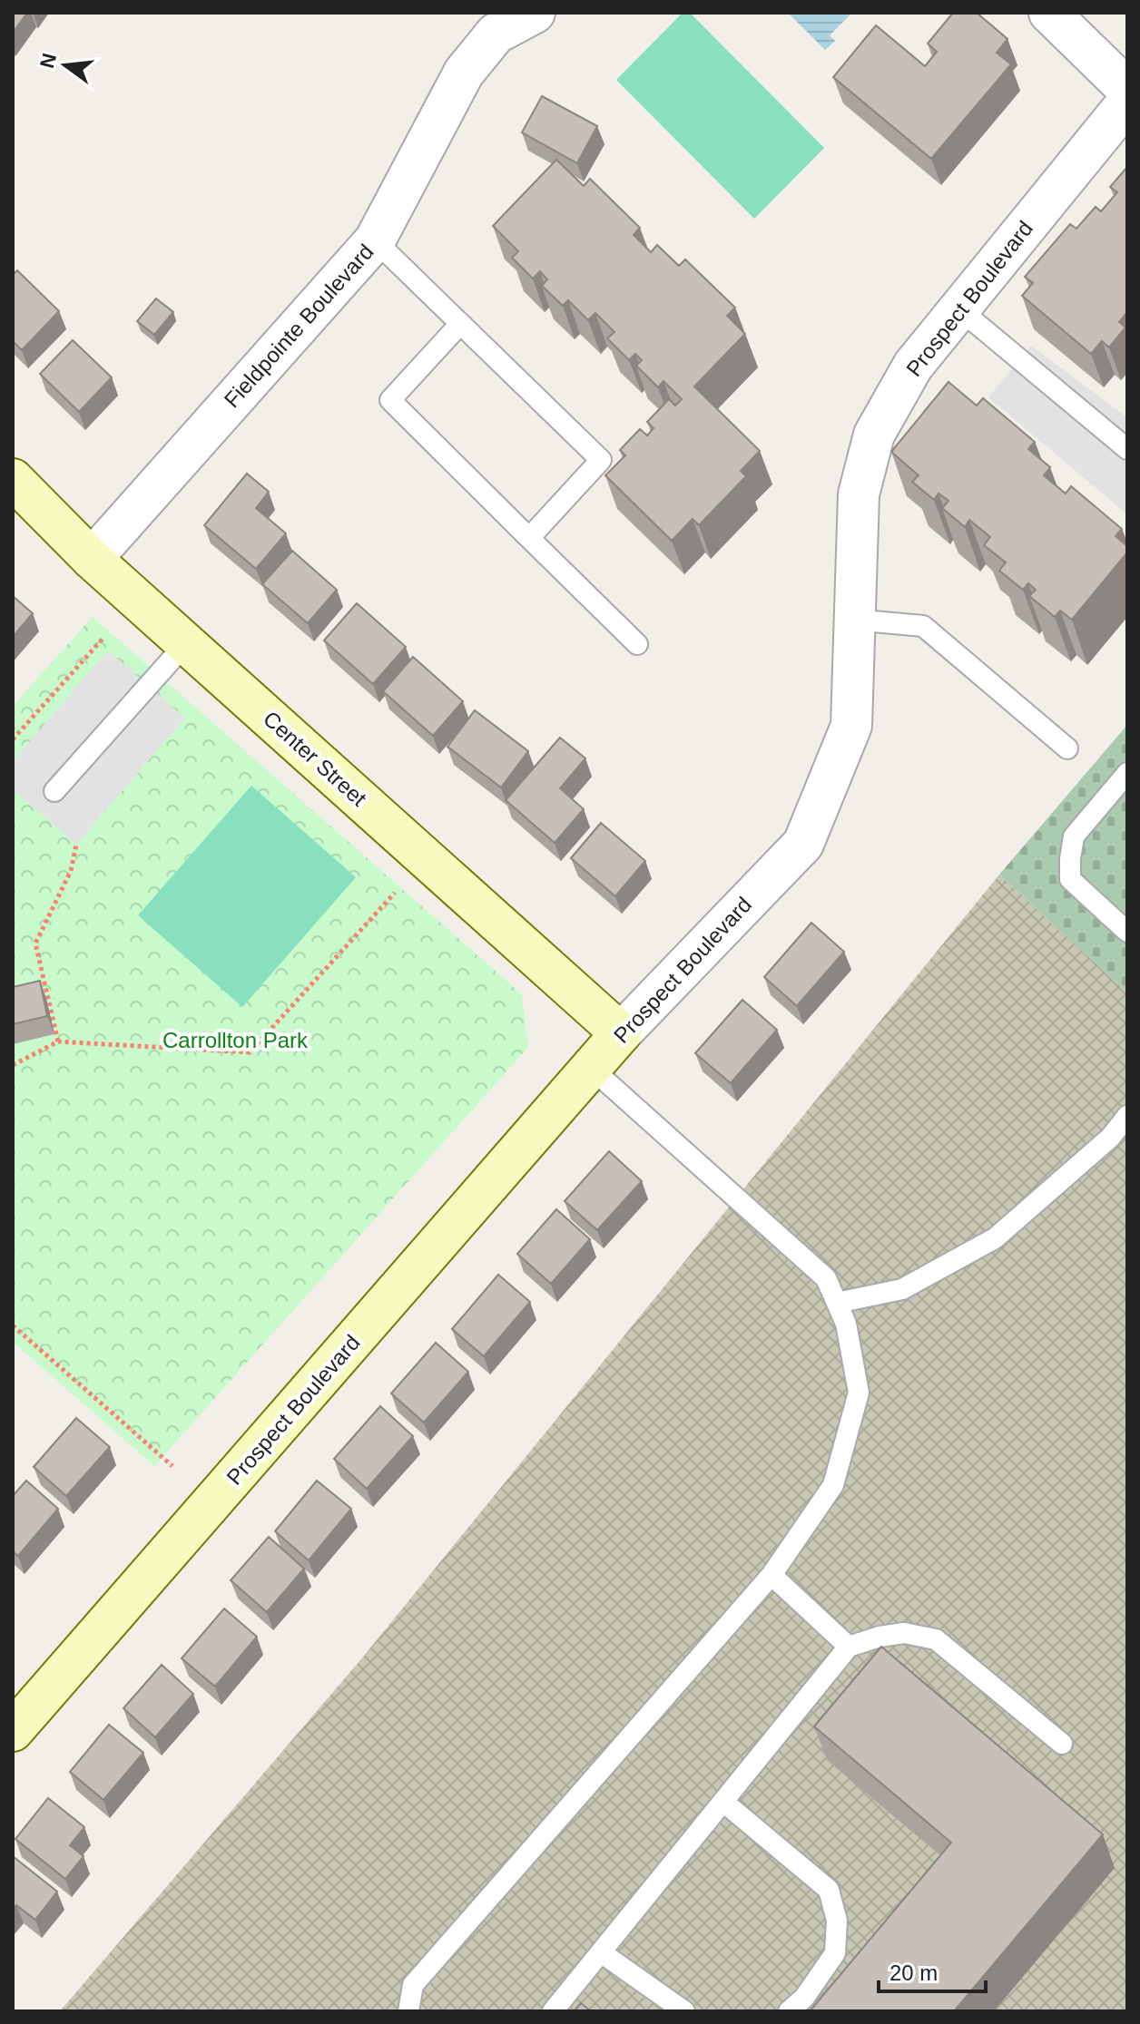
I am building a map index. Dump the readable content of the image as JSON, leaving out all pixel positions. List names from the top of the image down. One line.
{"streets":{"street":["Prospect Boulevard","Fieldpointe Boulevard","Center Street"]},"crossings":[["Prospect Boulevard","Center Street"],["Fieldpointe Boulevard","Center Street"]],"parks":["Carrollton Park"],"scale_bar":"20 m","north":"left"}
